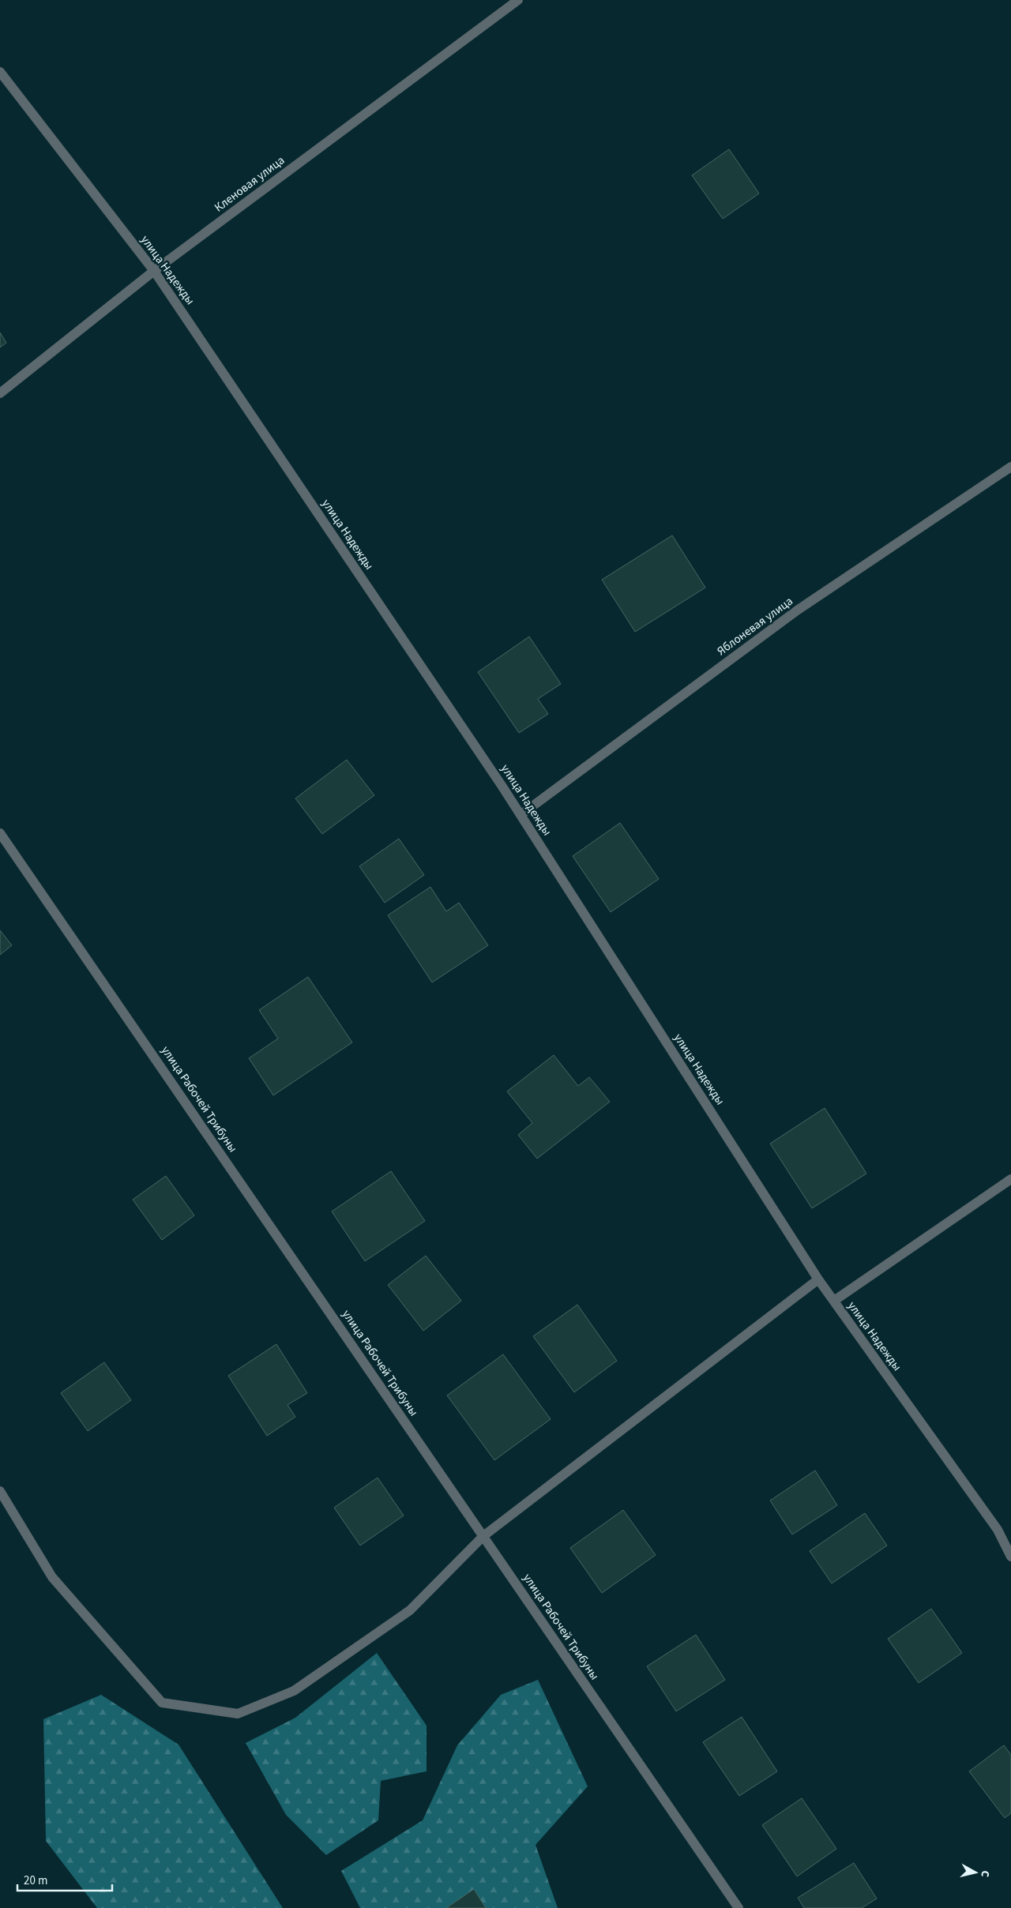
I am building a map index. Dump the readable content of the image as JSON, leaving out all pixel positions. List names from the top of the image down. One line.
{"streets":{"street":["Кленовая улица","улица Надежды","Яблоневая улица","улица Рабочей Трибуны"]},"crossings":[["Кленовая улица","улица Надежды"],["улица Надежды","Яблоневая улица"]],"scale_bar":"20 m","north":"right"}
